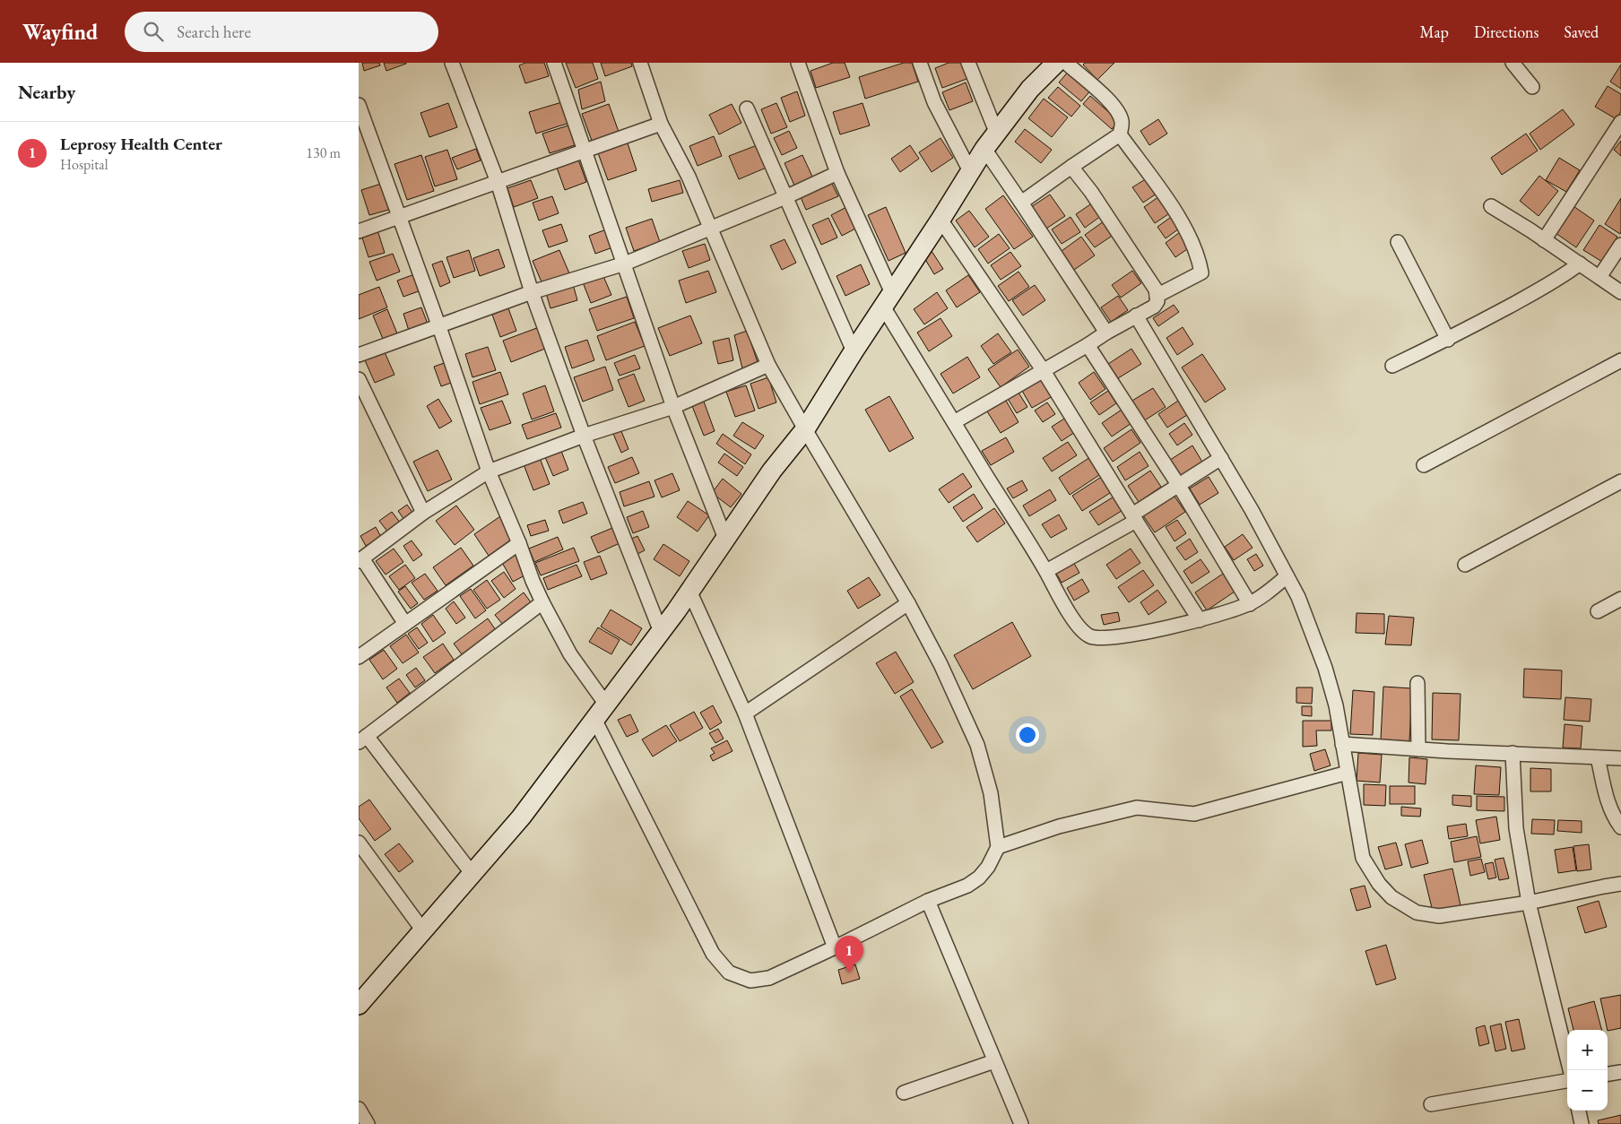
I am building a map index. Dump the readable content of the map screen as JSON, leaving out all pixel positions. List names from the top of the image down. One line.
{"page":{"header":"Wayfind","search":"Search here","nav":["Map","Directions","Saved"],"heading":"Nearby","list":[{"mark":"1","name":"Leprosy Health Center","note":"Hospital","value":"130 m"}],"pins":"1","map_buttons":["+","−"]}}
